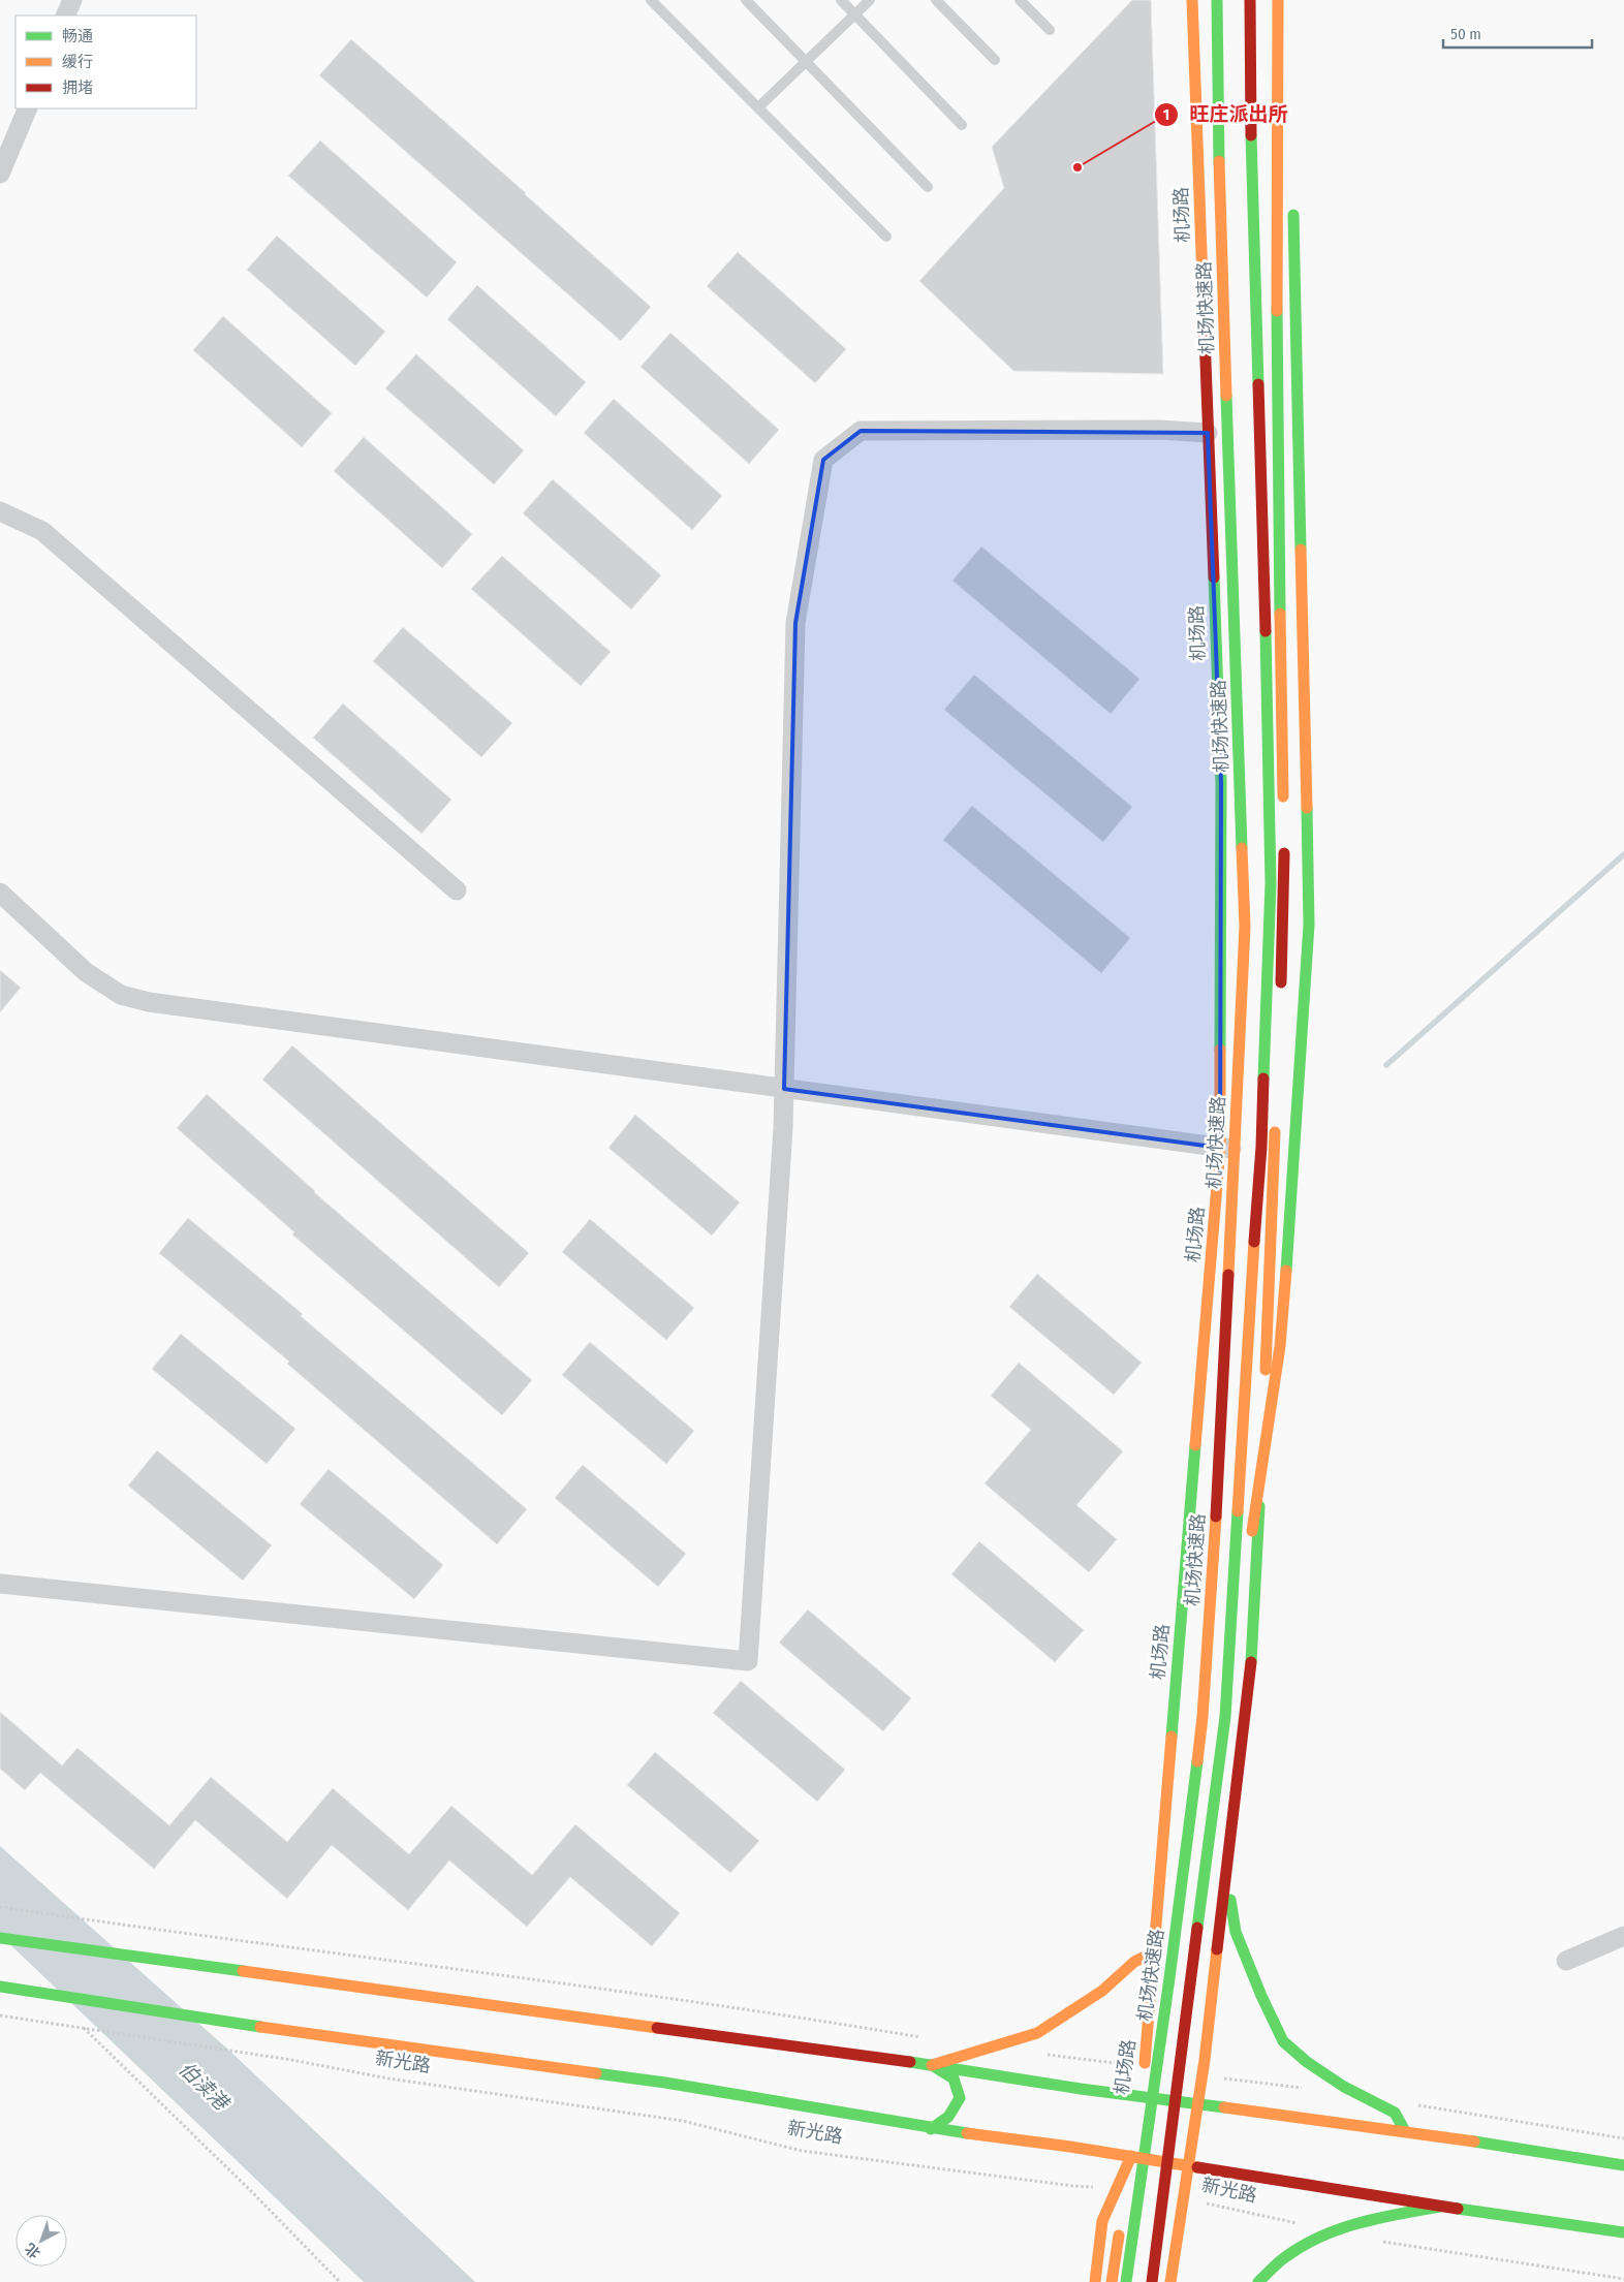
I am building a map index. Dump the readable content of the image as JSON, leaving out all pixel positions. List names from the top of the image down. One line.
{"streets":{"main road":["机场路","机场快速路","新光路"]},"water":["伯渎港"],"places":["旺庄派出所"],"legend":["畅通","缓行","拥堵"],"scale_bar":"50 m","north":"bottom left"}
